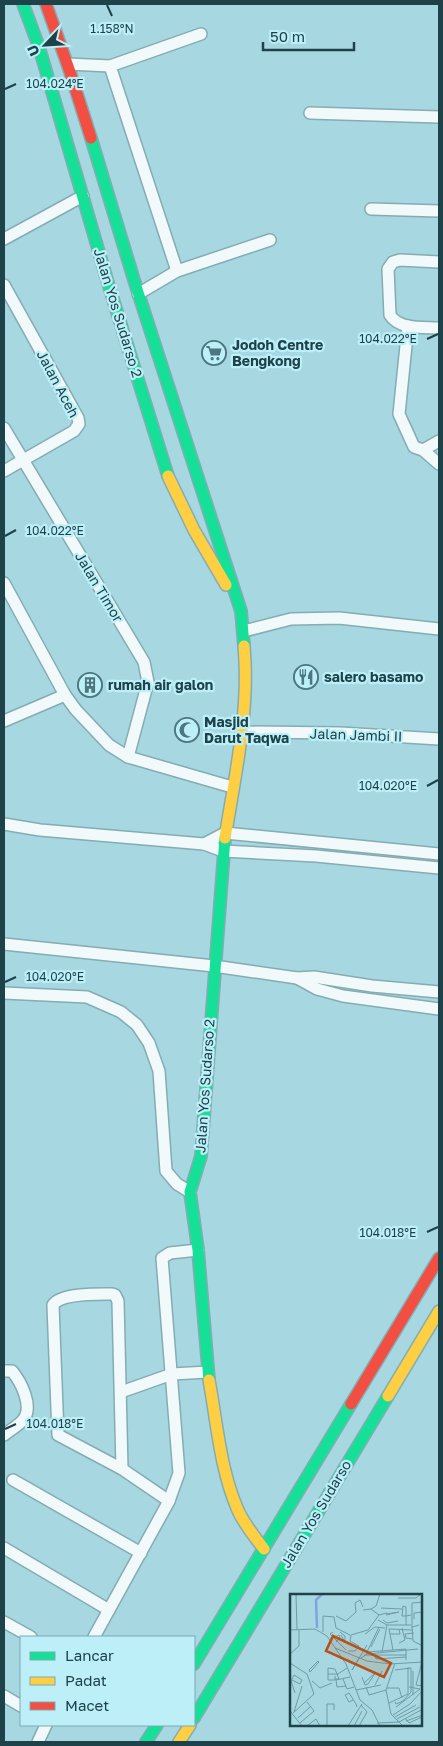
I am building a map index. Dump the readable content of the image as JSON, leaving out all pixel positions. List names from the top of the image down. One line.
{"streets":{"main road":["Jalan Yos Sudarso 2","Jalan Yos Sudarso"],"street":["Jalan Aceh","Jalan Timor","Jalan Jambi II"]},"crossings":[["Jalan Yos Sudarso 2","Jalan Jambi II"],["Jalan Yos Sudarso 2","Jalan Yos Sudarso"],["Jalan Aceh","Jalan Timor"]],"places":{"supermarket":["Jodoh Centre Bengkong"],"restaurant":["salero basamo"],"building":["rumah air galon"],"mosque":["Masjid Darut Taqwa"]},"legend":["Lancar","Padat","Macet"],"scale_bar":"50 m","north":"bottom left","coordinates":["1.158°N","104.024°E","104.022°E","104.020°E","104.018°E"]}
